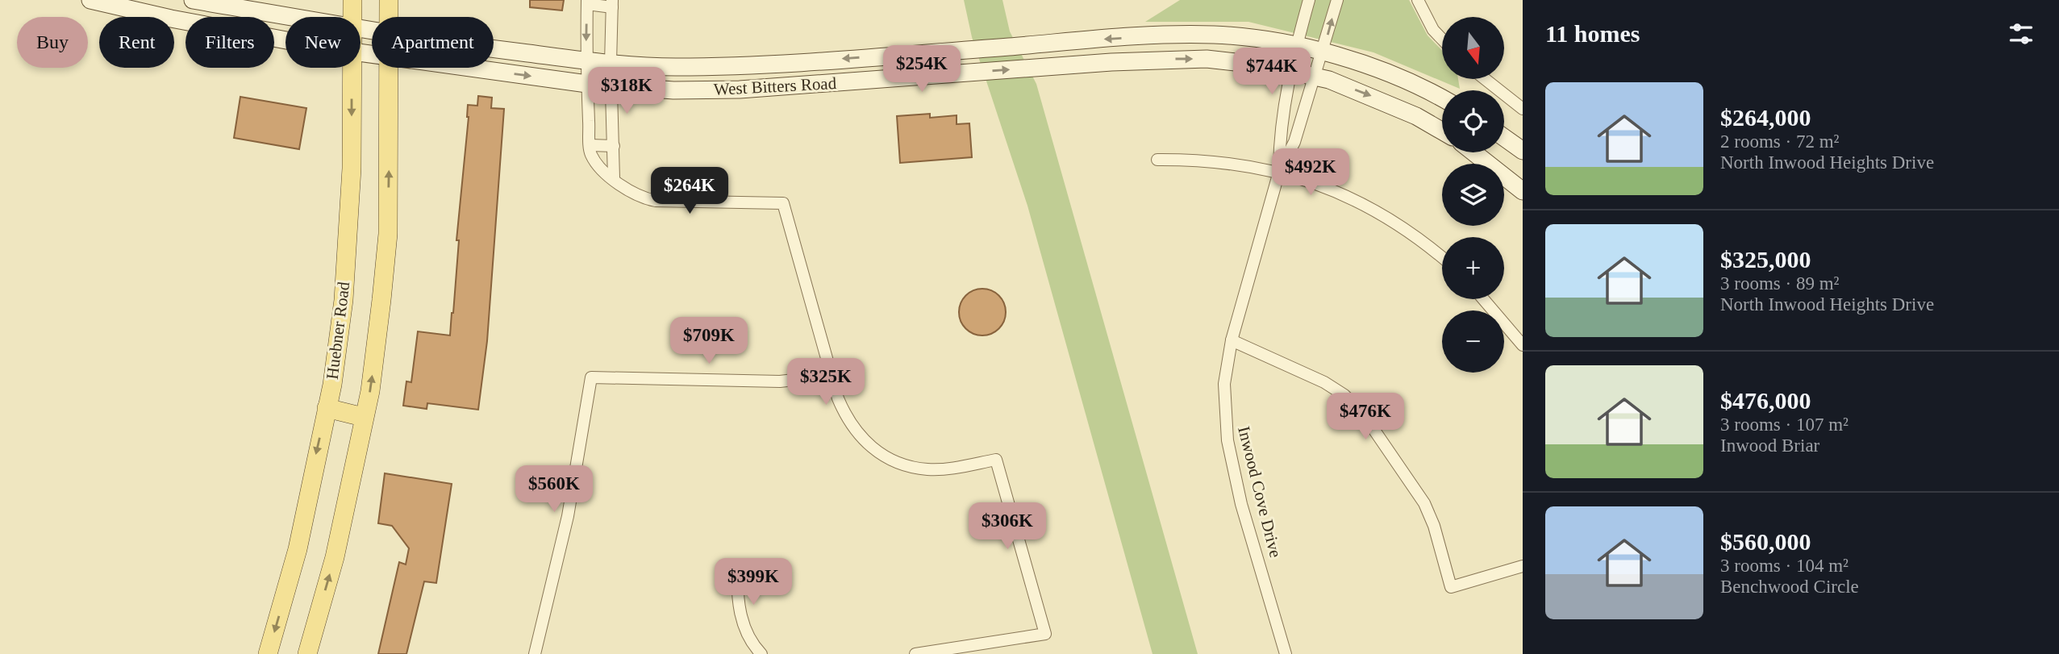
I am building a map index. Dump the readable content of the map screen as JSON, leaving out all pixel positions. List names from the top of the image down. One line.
{"streets":{"main road":["West Bitters Road","Huebner Road"],"street":["Inwood Cove Drive"]},"crossings":[["West Bitters Road","Inwood Cove Drive"]],"north":"bottom","page":{"heading":"11 homes","map_buttons":["+","−"],"chip":["Buy","Rent","Filters","New","Apartment"],"price":["$254K","$744K","$318K","$492K","$264K","$709K","$325K","$476K","$560K","$306K","$399K"],"list":[{"name":"$264,000","note":"2 rooms · 72 m² · North Inwood Heights Drive"},{"name":"$325,000","note":"3 rooms · 89 m² · North Inwood Heights Drive"},{"name":"$476,000","note":"3 rooms · 107 m² · Inwood Briar"},{"name":"$560,000","note":"3 rooms · 104 m² · Benchwood Circle"}]}}
